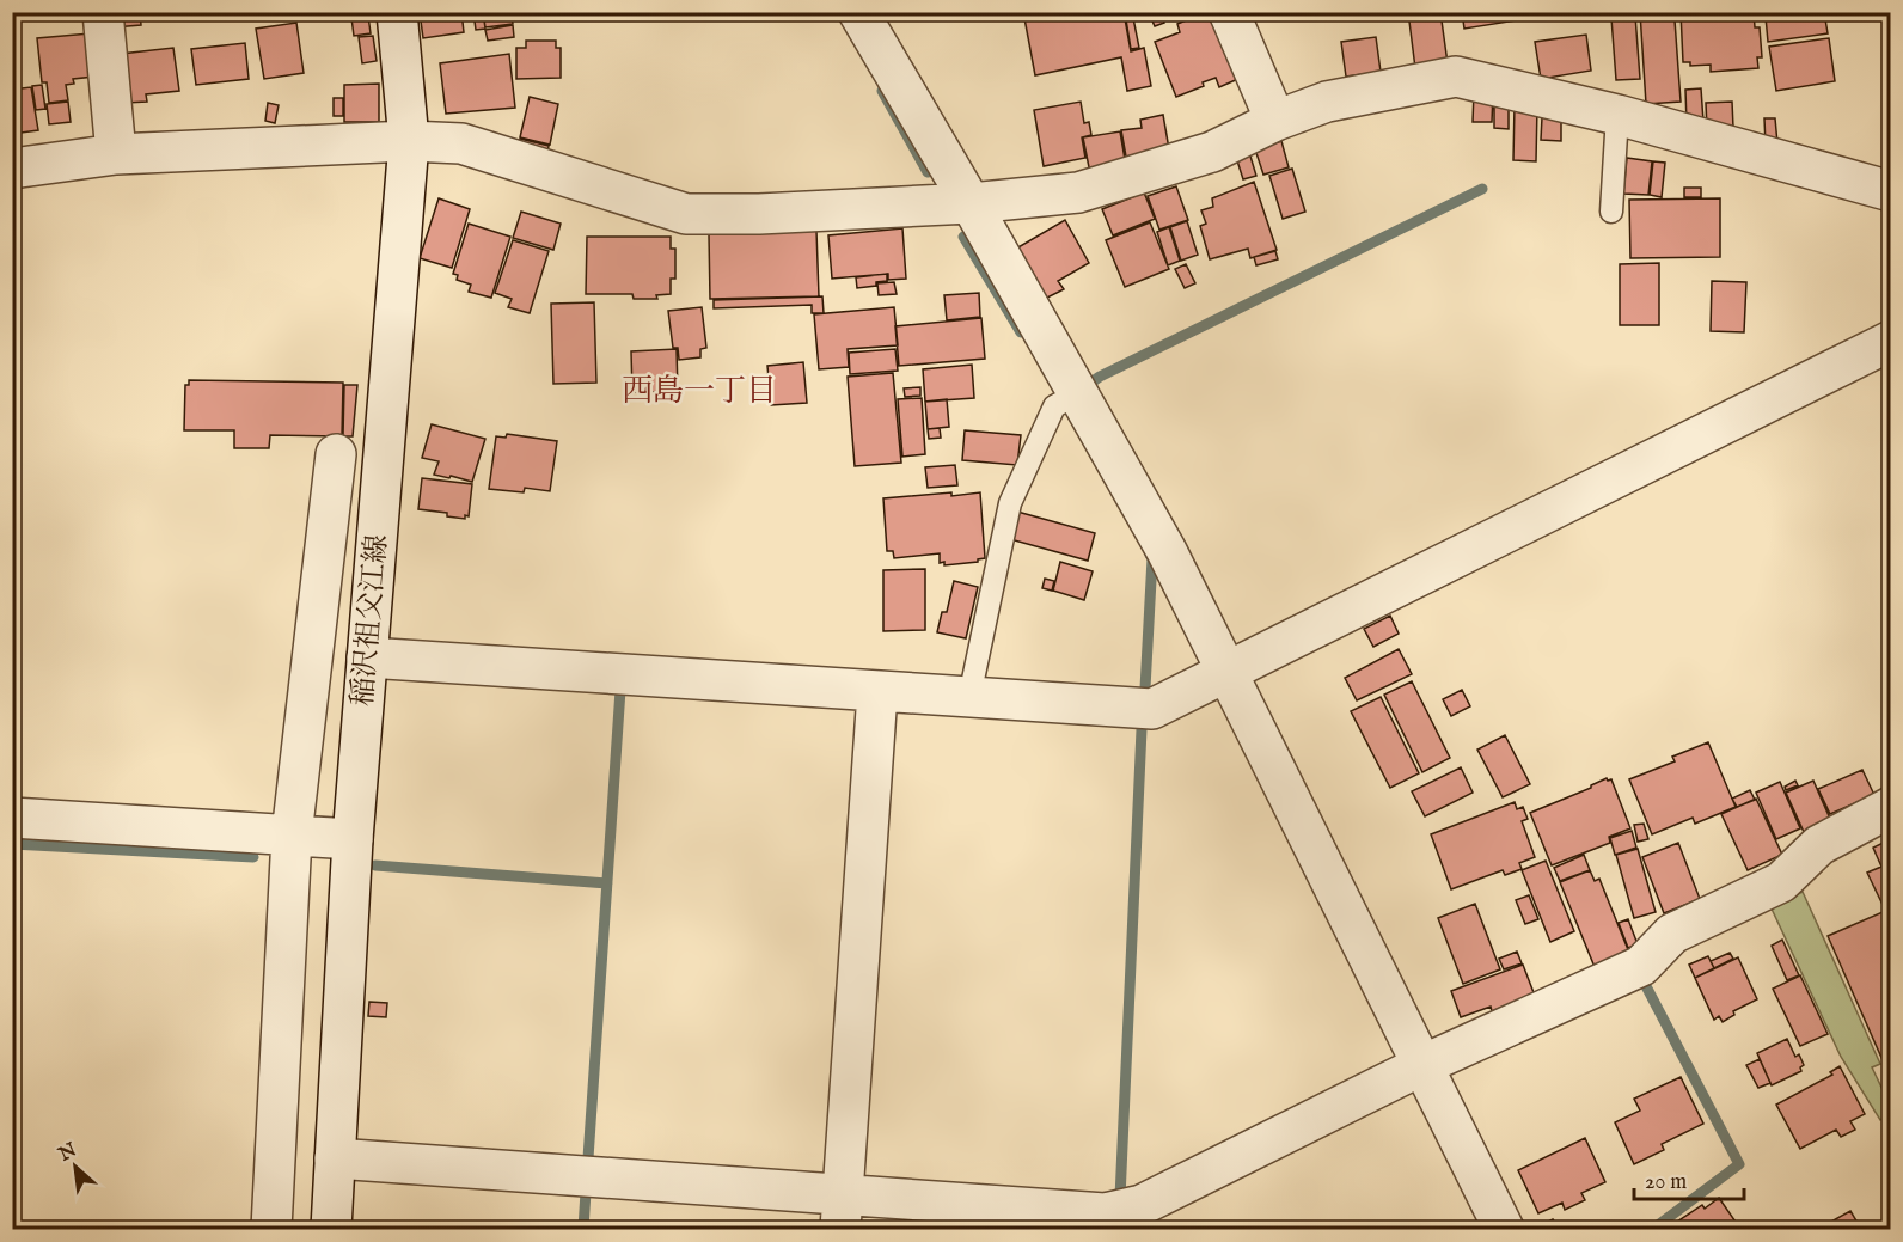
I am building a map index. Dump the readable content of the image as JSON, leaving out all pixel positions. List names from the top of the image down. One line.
{"streets":{"street":["稲沢祖父江線"]},"districts":["西島一丁目"],"scale_bar":"20 m","north":"top left"}
